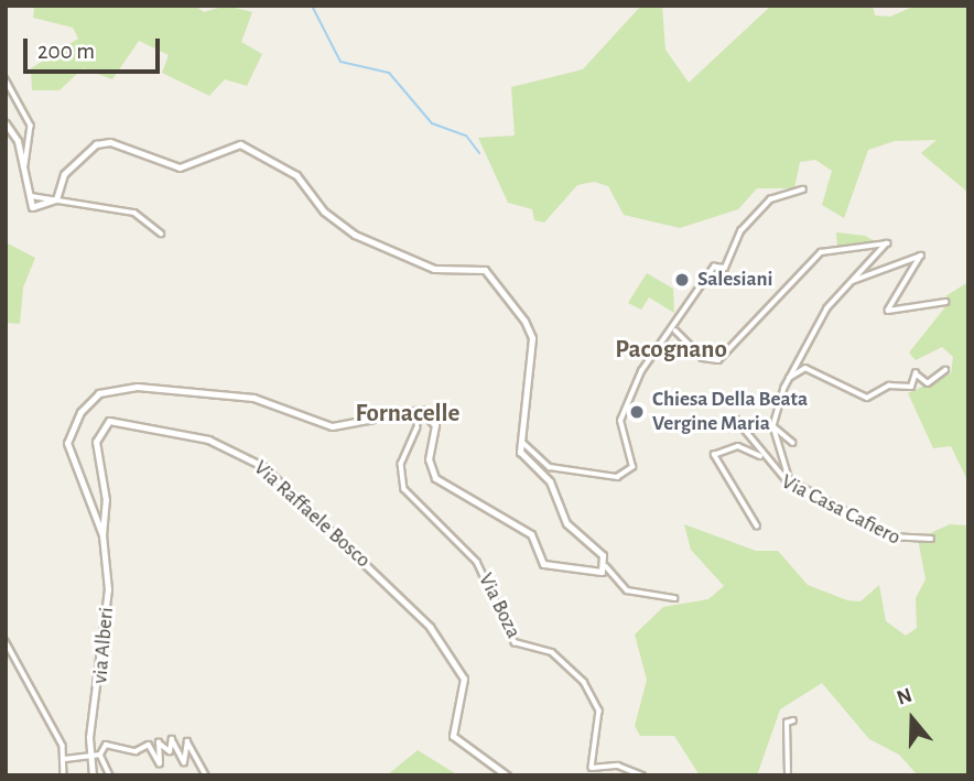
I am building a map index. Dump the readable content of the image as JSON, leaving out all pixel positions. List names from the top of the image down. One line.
{"streets":{"street":["Via Casa Cafiero","Via Raffaele Bosco","Via Boza","via Alberi"]},"crossings":[["Via Raffaele Bosco","via Alberi"]],"districts":["Pacognano","Fornacelle"],"places":["Salesiani","Chiesa Della Beata Vergine Maria"],"scale_bar":"200 m","north":"top"}
